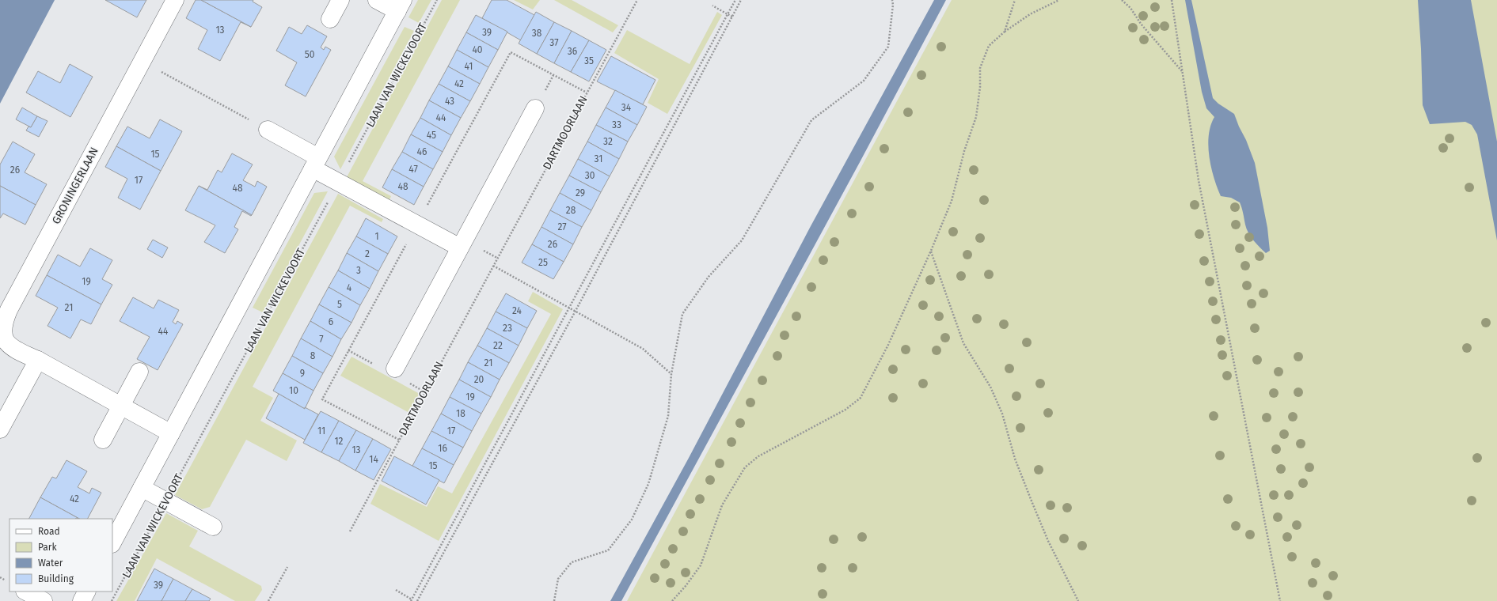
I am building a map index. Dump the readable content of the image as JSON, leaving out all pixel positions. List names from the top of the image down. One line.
{"streets":{"street":["GRONINGERLAAN"],"path":["LAAN VAN WICKEVOORT","DARTMOORLAAN"]},"house_numbers":["13","39","38","37","40","36","50","35","41","42","43","34","44","33","45","32","46","15","31","47","26","30","17","48","48","29","28","27","1","26","2","25","3","19","4","5","21","24","6","23","44","7","22","8","21","9","20","10","19","18","11","17","12","16","13","14","15","42","39"],"legend":["Road","Park","Water","Building"]}
